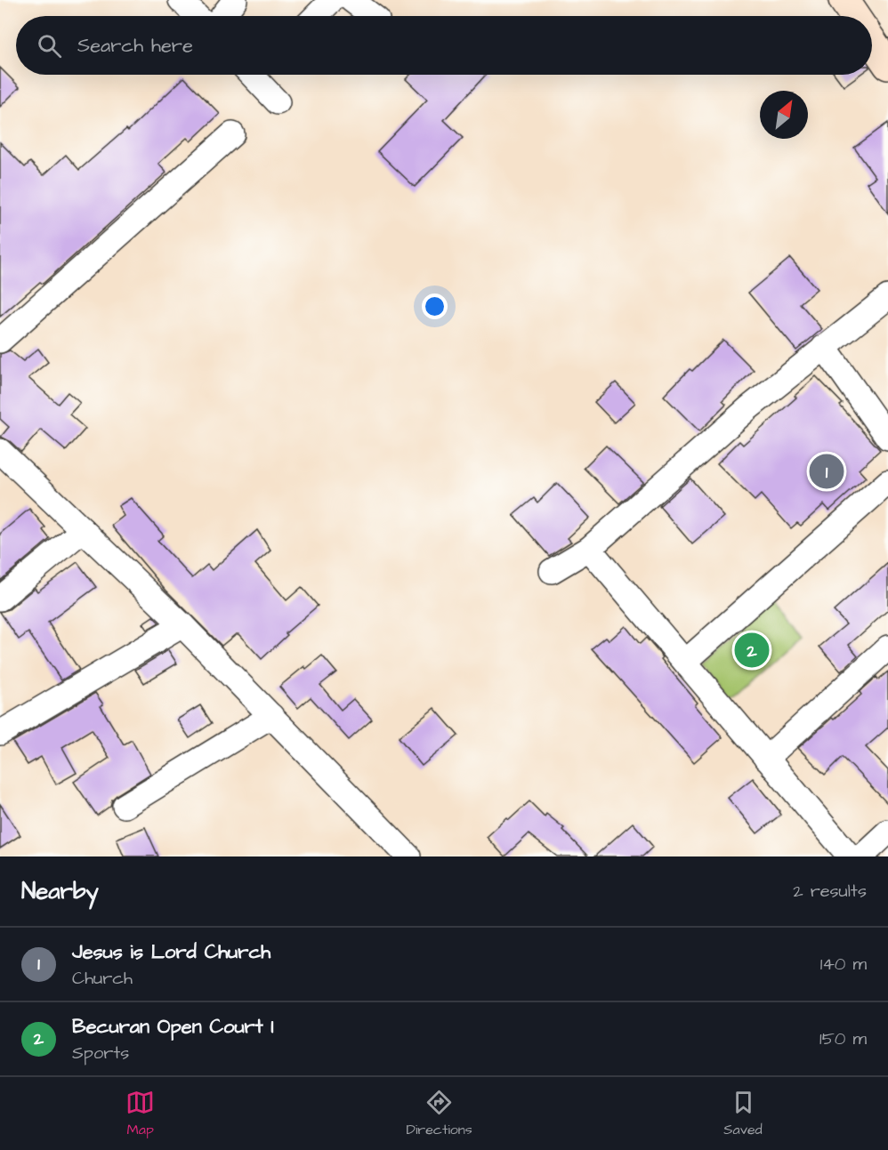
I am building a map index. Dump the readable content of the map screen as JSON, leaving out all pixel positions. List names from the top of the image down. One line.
{"north":"top right","page":{"search":"Search here","pins":["1","2"],"heading":["Nearby","2 results"],"list":[{"mark":"1","name":"Jesus is Lord Church","note":"Church","value":"140 m"},{"mark":"2","name":"Becuran Open Court I","note":"Sports","value":"150 m"}],"nav":["Map","Directions","Saved"]}}
